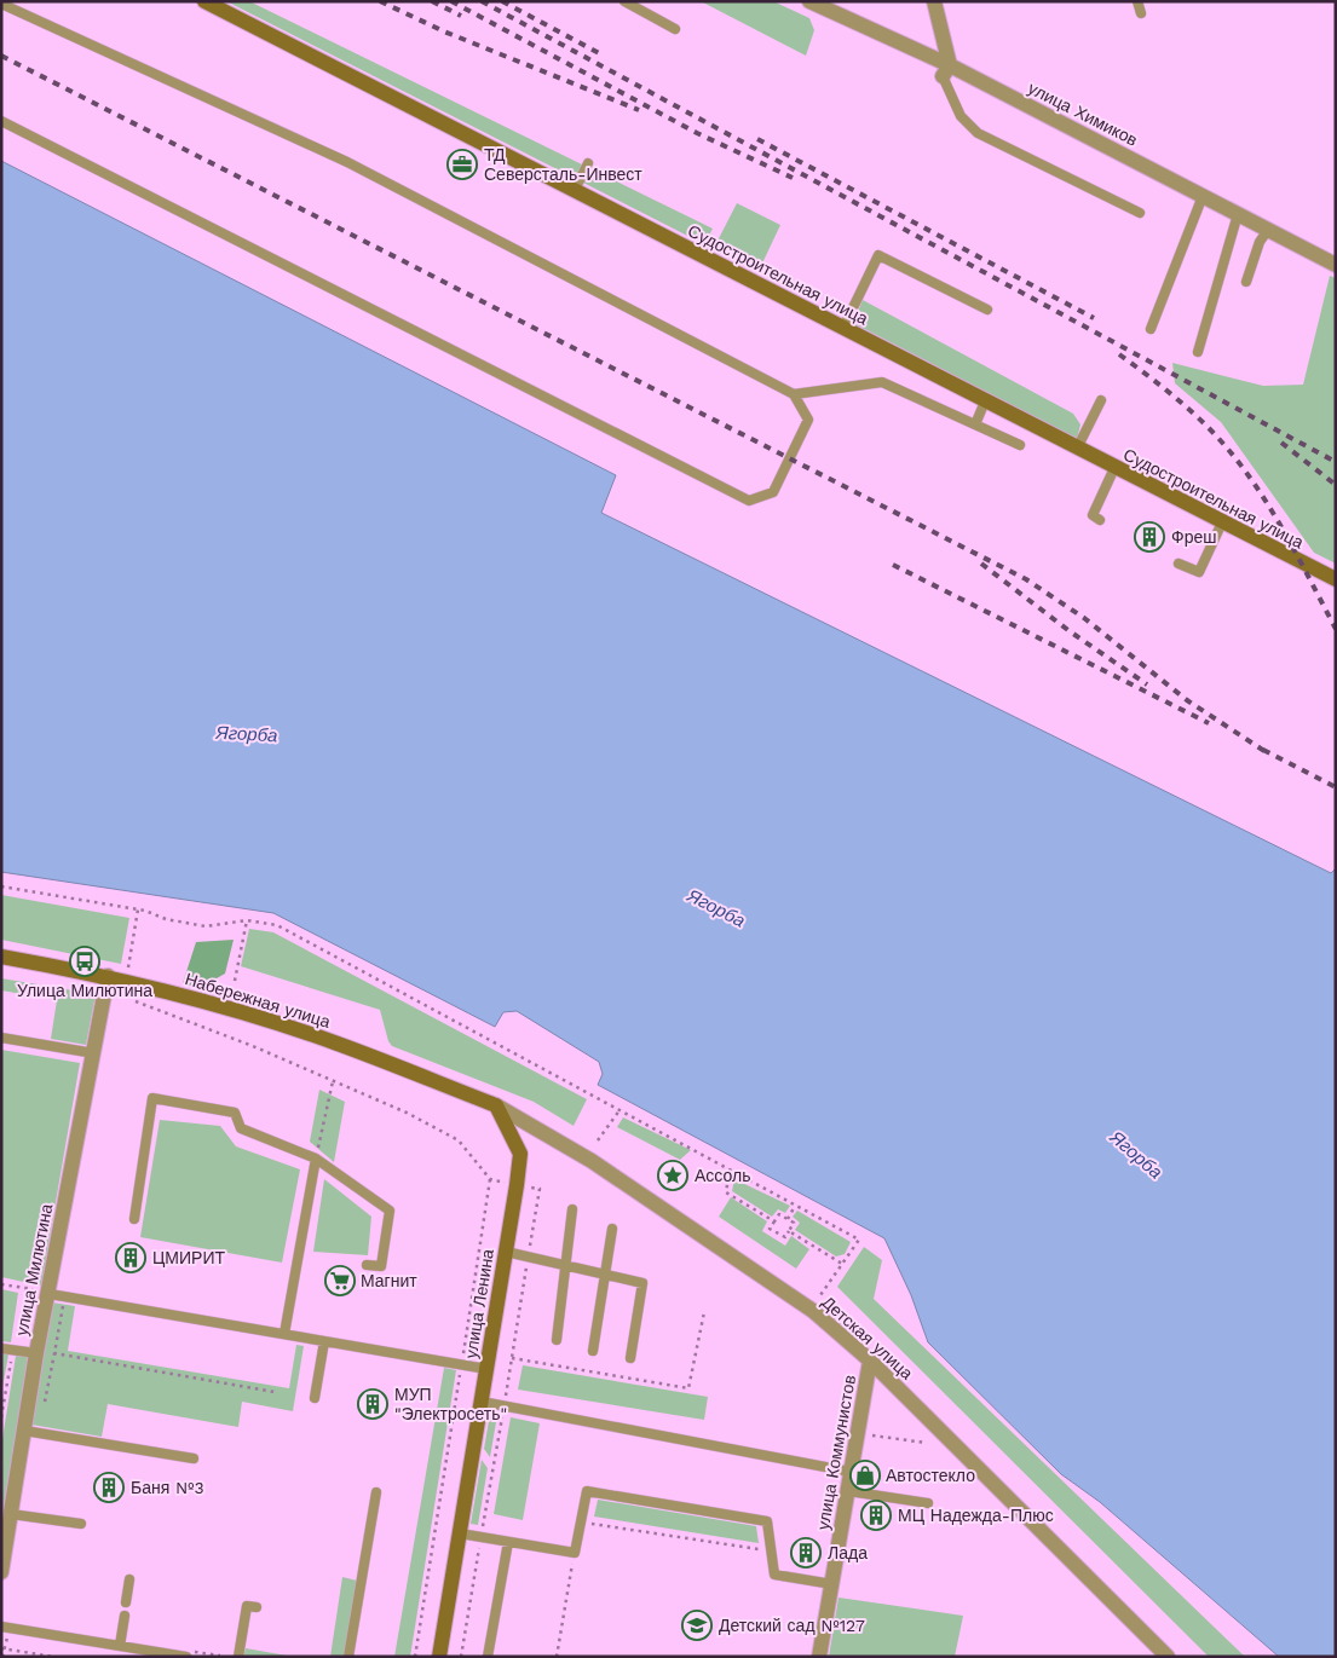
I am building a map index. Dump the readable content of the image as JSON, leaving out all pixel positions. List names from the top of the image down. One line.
{"streets":{"main road":["Судостроительная улица","Набережная улица","улица Ленина"],"street":["улица Химиков","улица Милютина","Детская улица","улица Коммунистов"]},"crossings":[["Набережная улица","улица Милютина"],["Набережная улица","улица Ленина"],["Набережная улица","Детская улица"],["улица Ленина","Детская улица"],["Детская улица","улица Коммунистов"]],"water":["Ягорба"],"places":{"office":["ТД Северсталь-Инвест"],"building":["Фреш","ЦМИРИТ","МУП \"Электросеть\"","Баня №3","МЦ Надежда-Плюс","Лада"],"bus stop":["Улица Милютина"],"place":["Ассоль"],"supermarket":["Магнит"],"shop":["Автостекло"],"school or university":["Детский сад №127"]}}
